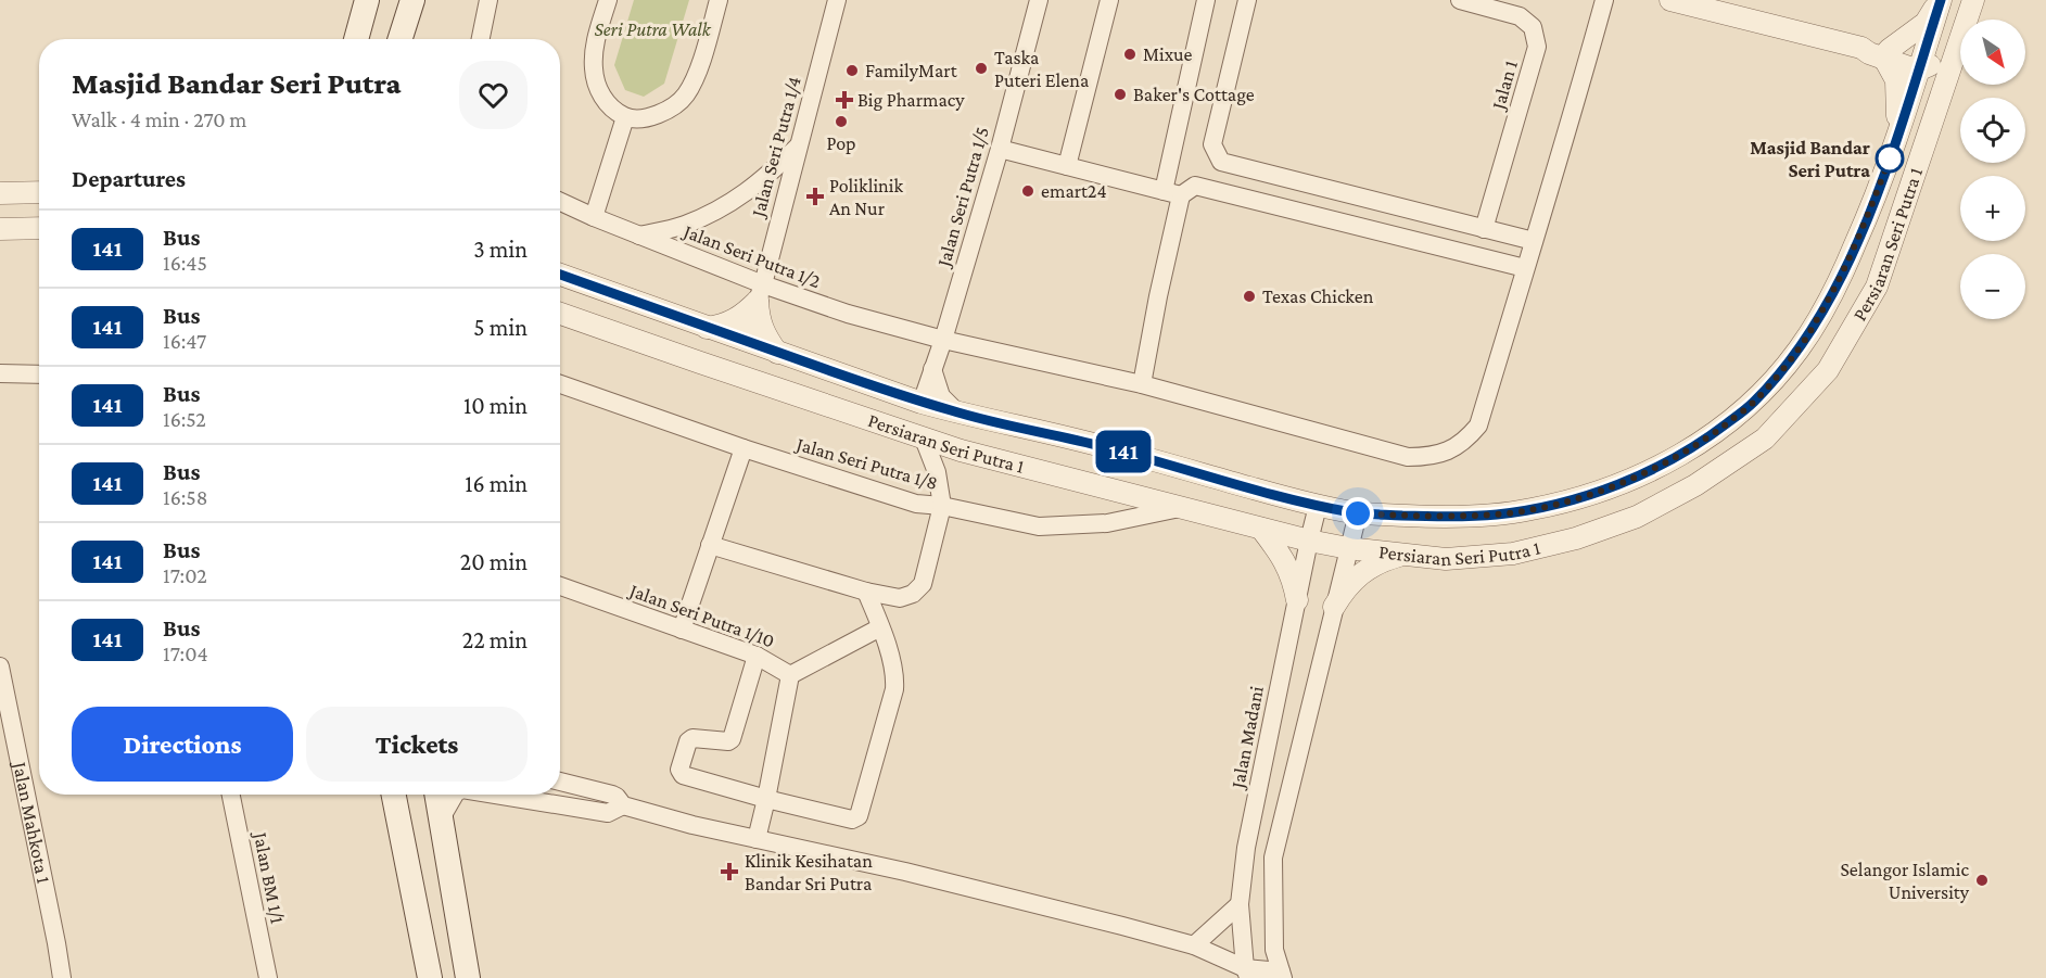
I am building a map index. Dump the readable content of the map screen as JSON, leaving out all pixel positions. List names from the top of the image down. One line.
{"streets":{"street":["Jalan 1","Jalan Seri Putra 1/4","Jalan Seri Putra 1/5","Persiaran Seri Putra 1","Jalan Seri Putra 1/2","Jalan Seri Putra 1/8","Jalan Seri Putra 1/10","Jalan Madani","Jalan Mahkota 1","Jalan BM 1/1"]},"crossings":[["Jalan Seri Putra 1/4","Persiaran Seri Putra 1"],["Jalan Seri Putra 1/4","Jalan Seri Putra 1/2"],["Jalan Seri Putra 1/5","Persiaran Seri Putra 1"],["Jalan Seri Putra 1/5","Jalan Seri Putra 1/2"],["Persiaran Seri Putra 1","Jalan Seri Putra 1/8"],["Persiaran Seri Putra 1","Jalan Madani"]],"parks":["Seri Putra Walk"],"places":{"other":["Mixue","Taska Puteri Elena","FamilyMart","Baker's Cottage","Pop","Masjid Bandar Seri Putra","emart24","Texas Chicken","Selangor Islamic University"],"health":["Big Pharmacy","Poliklinik An Nur","Klinik Kesihatan Bandar Sri Putra"]},"lines":["bus line 141"],"north":"bottom right","page":{"on_map":"141","map_buttons":["+","−"],"heading":[["Masjid Bandar Seri Putra","Walk · 4 min · 270 m"],"Departures"],"list":[{"mark":"141","name":"Bus","note":"16:45","value":"3 min"},{"mark":"141","name":"Bus","note":"16:47","value":"5 min"},{"mark":"141","name":"Bus","note":"16:52","value":"10 min"},{"mark":"141","name":"Bus","note":"16:58","value":"16 min"},{"mark":"141","name":"Bus","note":"17:02","value":"20 min"},{"mark":"141","name":"Bus","note":"17:04","value":"22 min"}],"buttons":["Directions","Tickets"]}}
